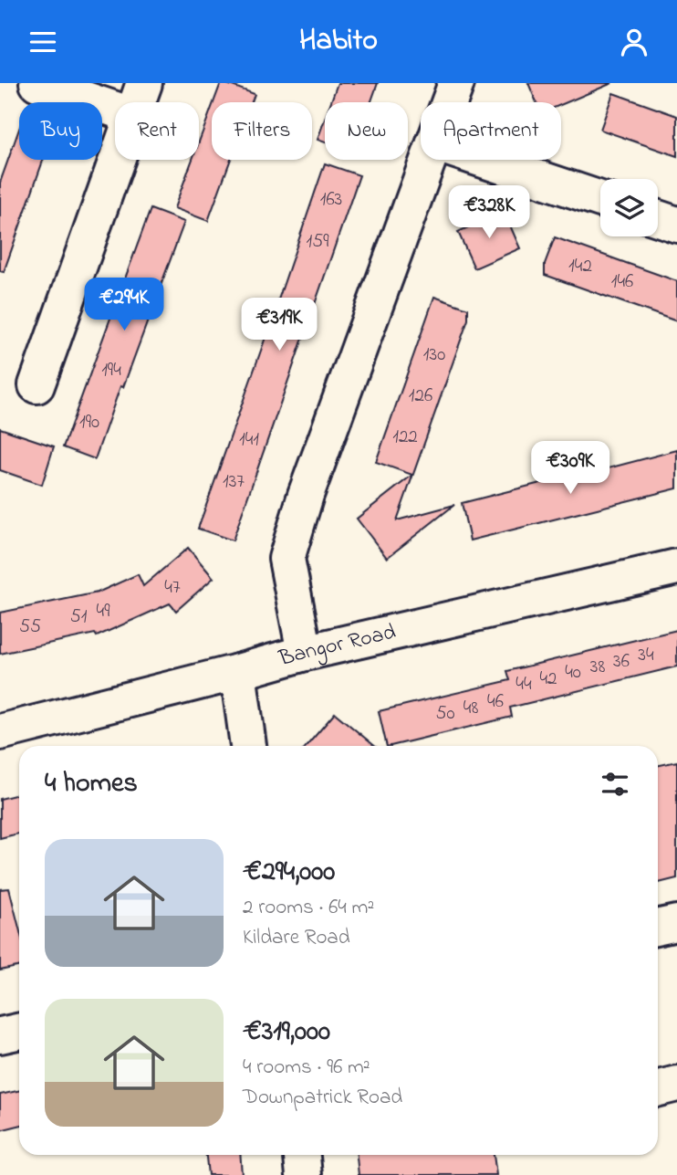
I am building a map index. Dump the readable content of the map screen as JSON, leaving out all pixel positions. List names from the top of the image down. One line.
{"streets":{"street":["Bangor Road"]},"house_numbers":["163","159","142","146","130","194","126","190","122","141","137","47","49","51","55","34","36","38","40","42","44","46","48","50"],"page":{"header":"Habito","chip":["Buy","Rent","Filters","New","Apartment"],"price":["€328K","€294K","€319K","€309K"],"heading":"4 homes","list":[{"name":"€294,000","note":"2 rooms · 64 m² · Kildare Road"},{"name":"€319,000","note":"4 rooms · 96 m² · Downpatrick Road"}]}}
